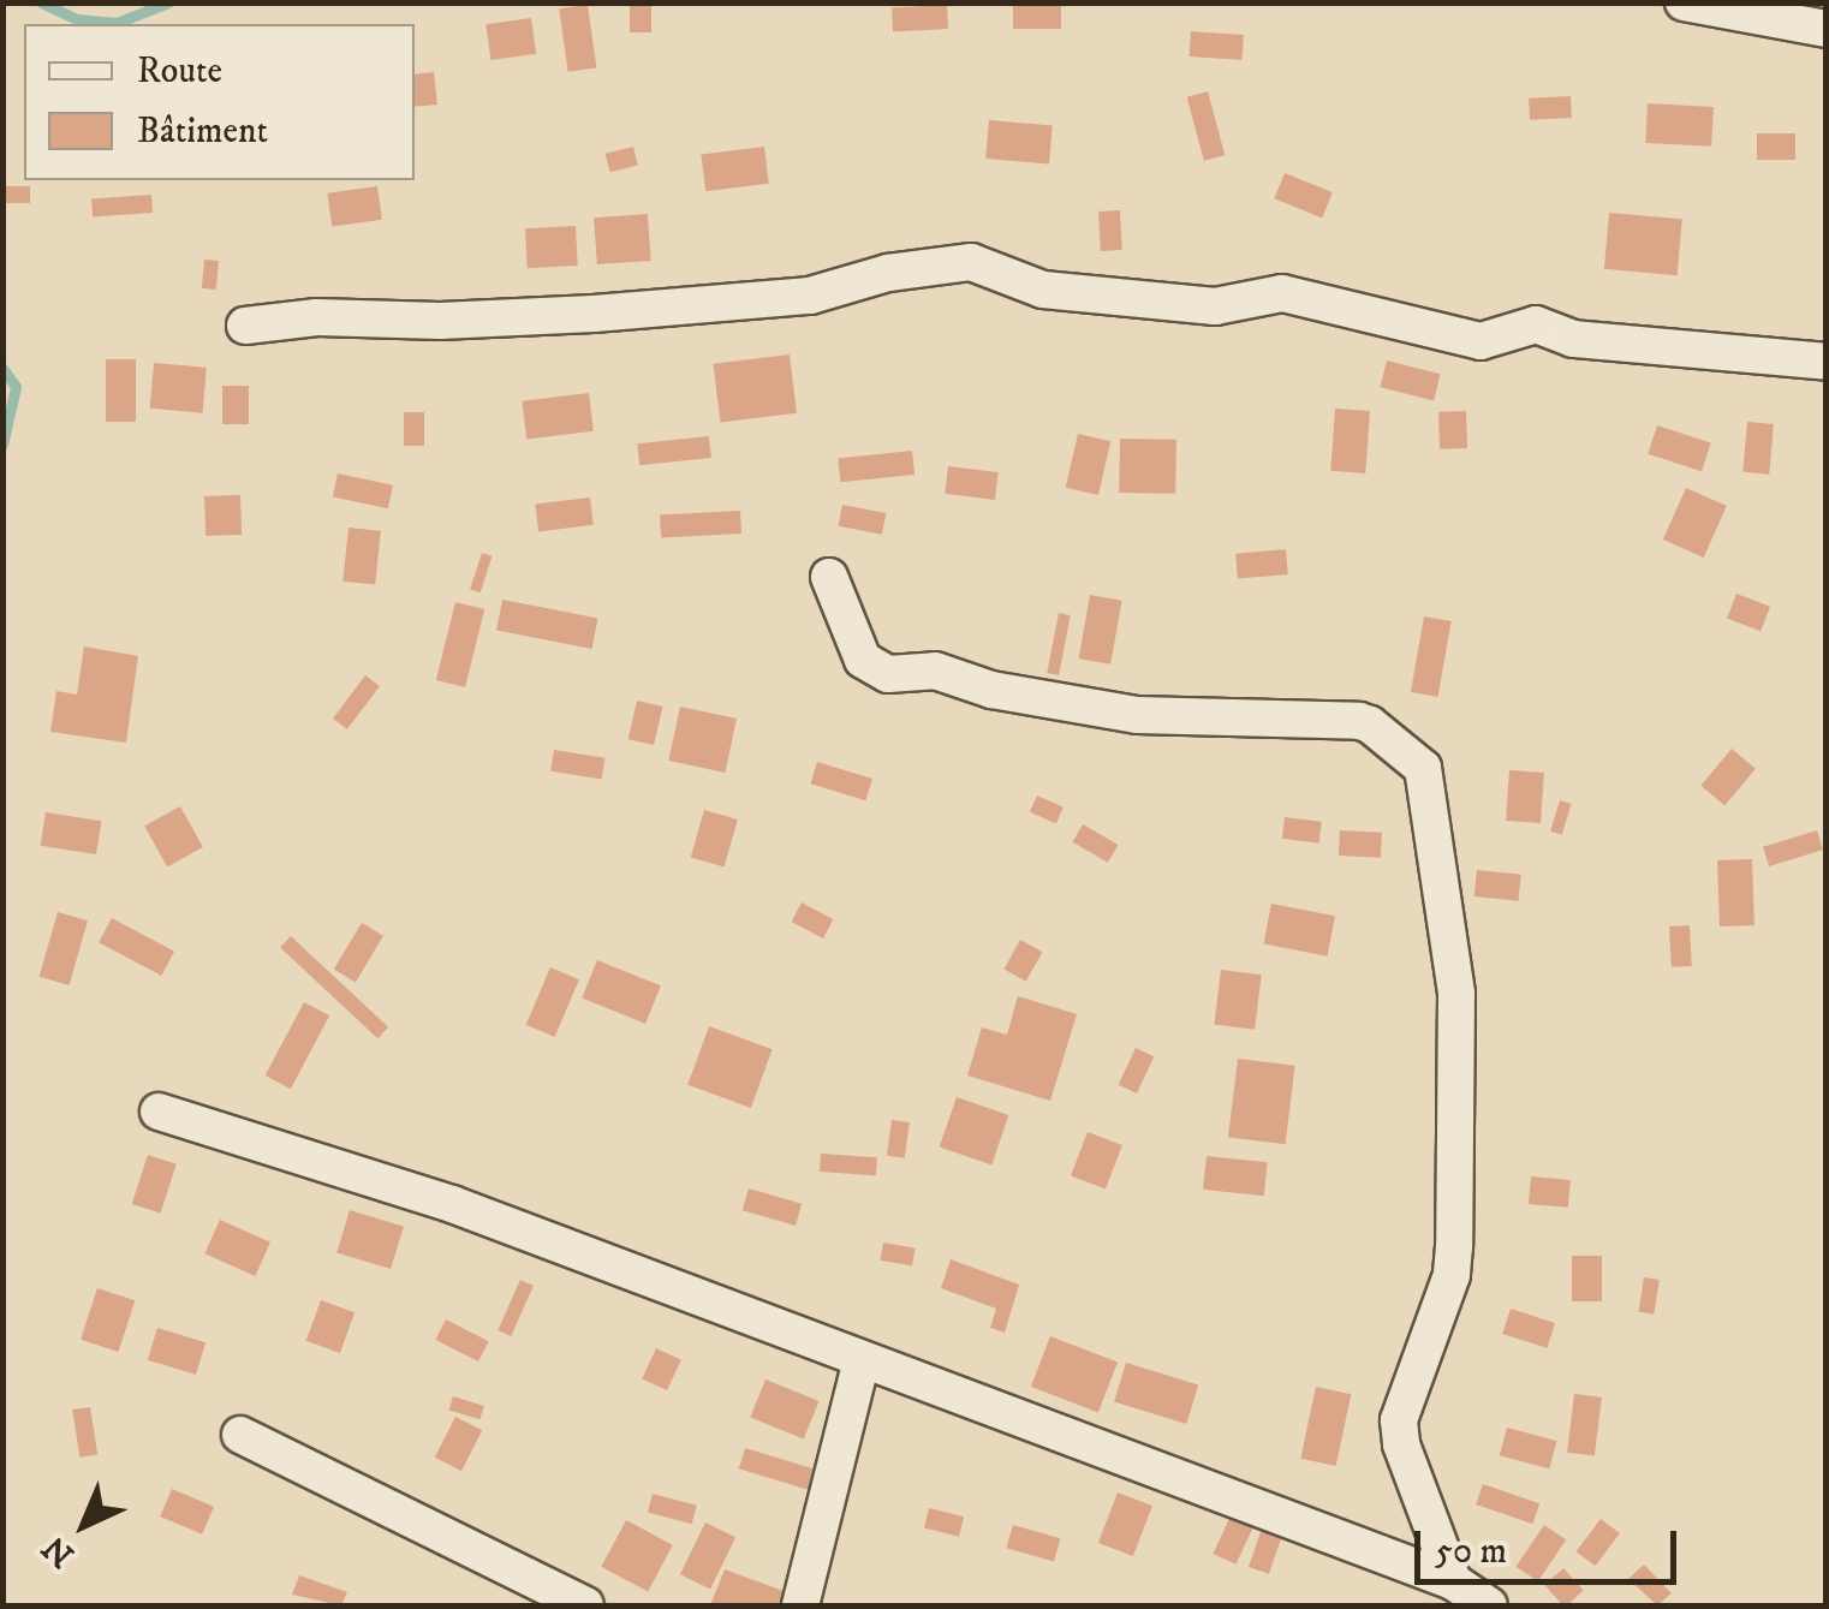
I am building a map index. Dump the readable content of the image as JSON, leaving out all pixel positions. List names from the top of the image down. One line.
{"legend":["Route","Bâtiment"],"scale_bar":"50 m","north":"bottom left"}
